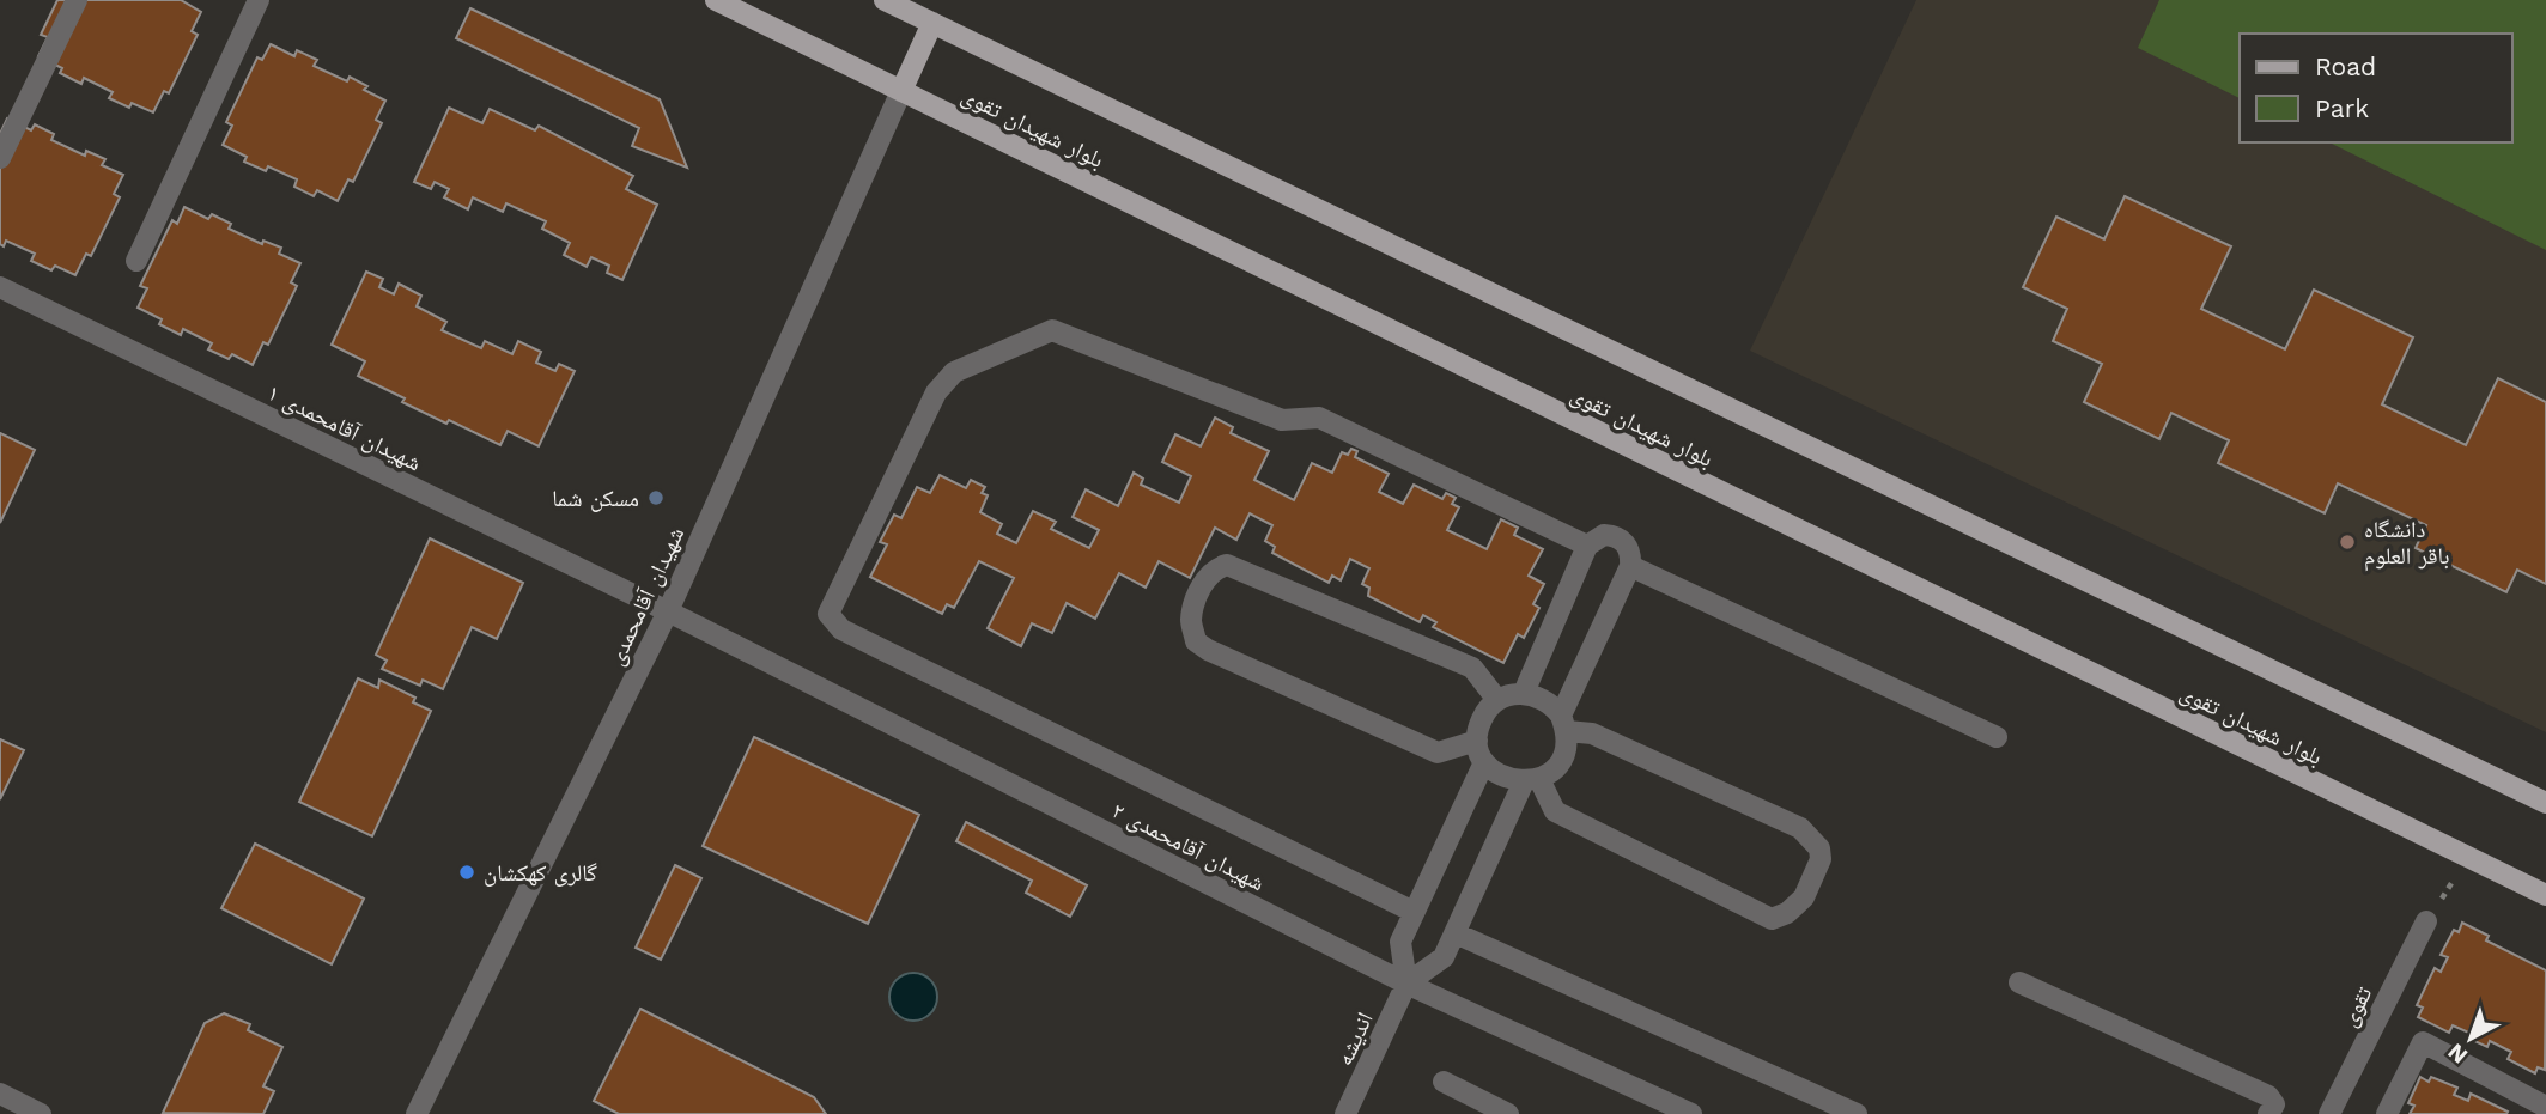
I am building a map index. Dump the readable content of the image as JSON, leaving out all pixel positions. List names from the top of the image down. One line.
{"streets":{"main road":["بلوار شهیدان تقوی"],"street":["شهیدان آقامحمدی ۱","شهیدان آقامحمدی","شهیدان آقامحمدی ۲","تقوی","انديشه"]},"crossings":[["بلوار شهیدان تقوی","شهیدان آقامحمدی"],["شهیدان آقامحمدی ۱","شهیدان آقامحمدی"],["شهیدان آقامحمدی ۱","شهیدان آقامحمدی ۲"],["شهیدان آقامحمدی","شهیدان آقامحمدی ۲"],["شهیدان آقامحمدی ۲","انديشه"]],"places":["مسکن شما","دانشگاه باقر العلوم","گالری کهکشان"],"legend":["Road","Park"],"north":"bottom left"}
